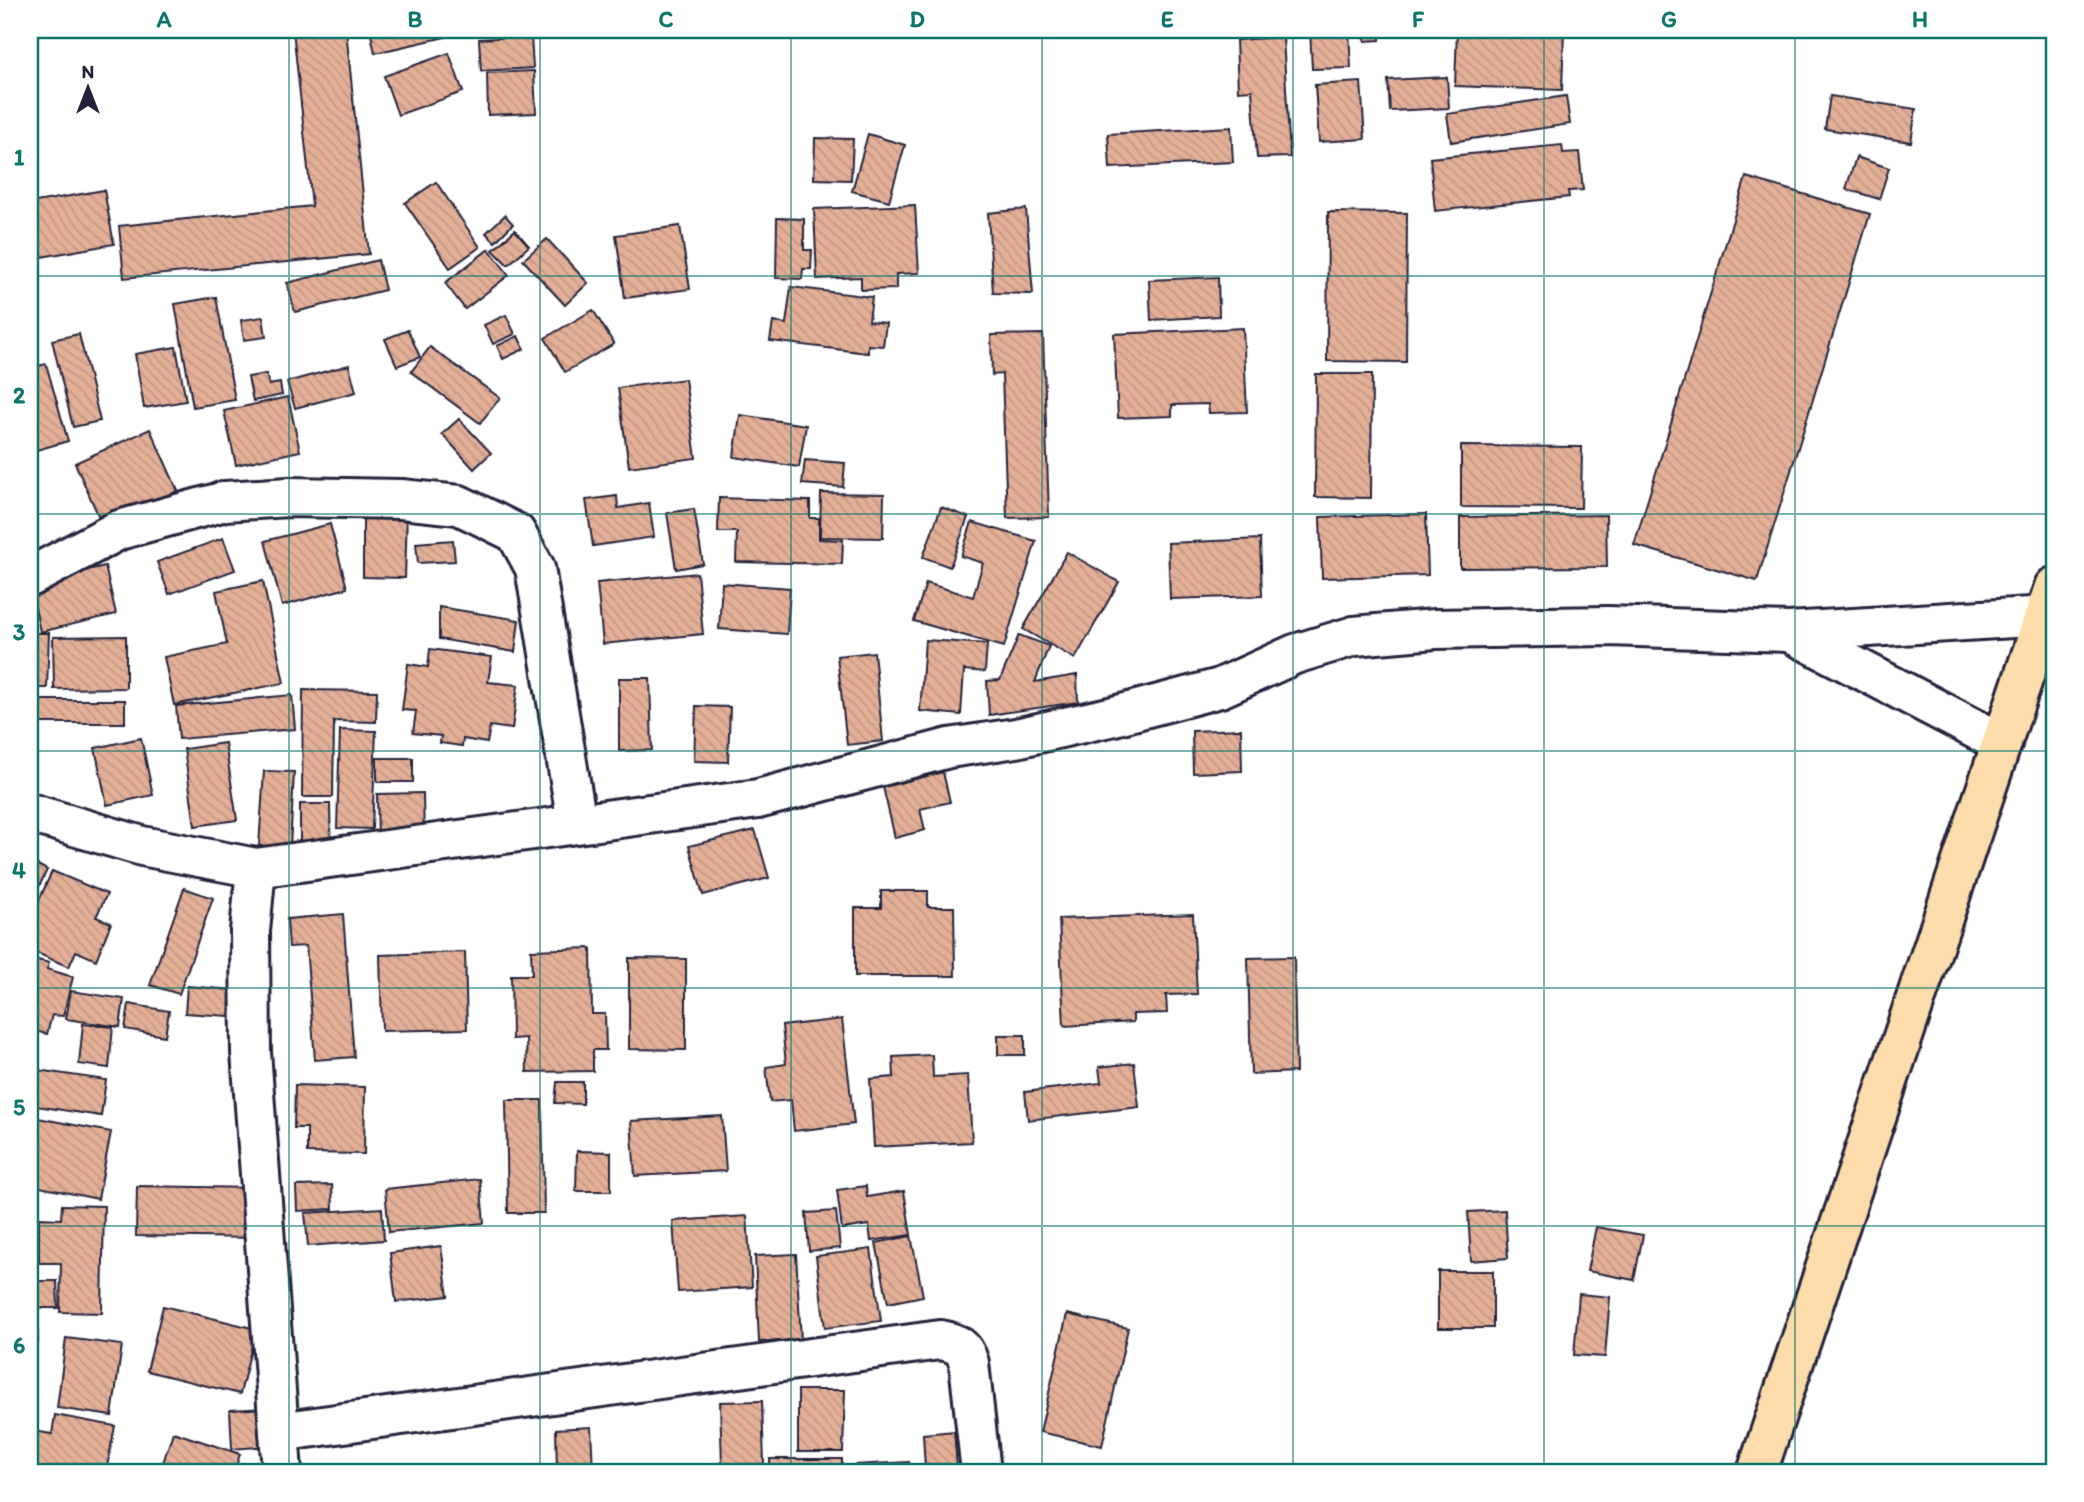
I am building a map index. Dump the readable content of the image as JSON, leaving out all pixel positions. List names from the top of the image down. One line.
{"north":"top","grid":{"columns":["A","B","C","D","E","F","G","H"],"rows":["1","2","3","4","5","6"]}}
